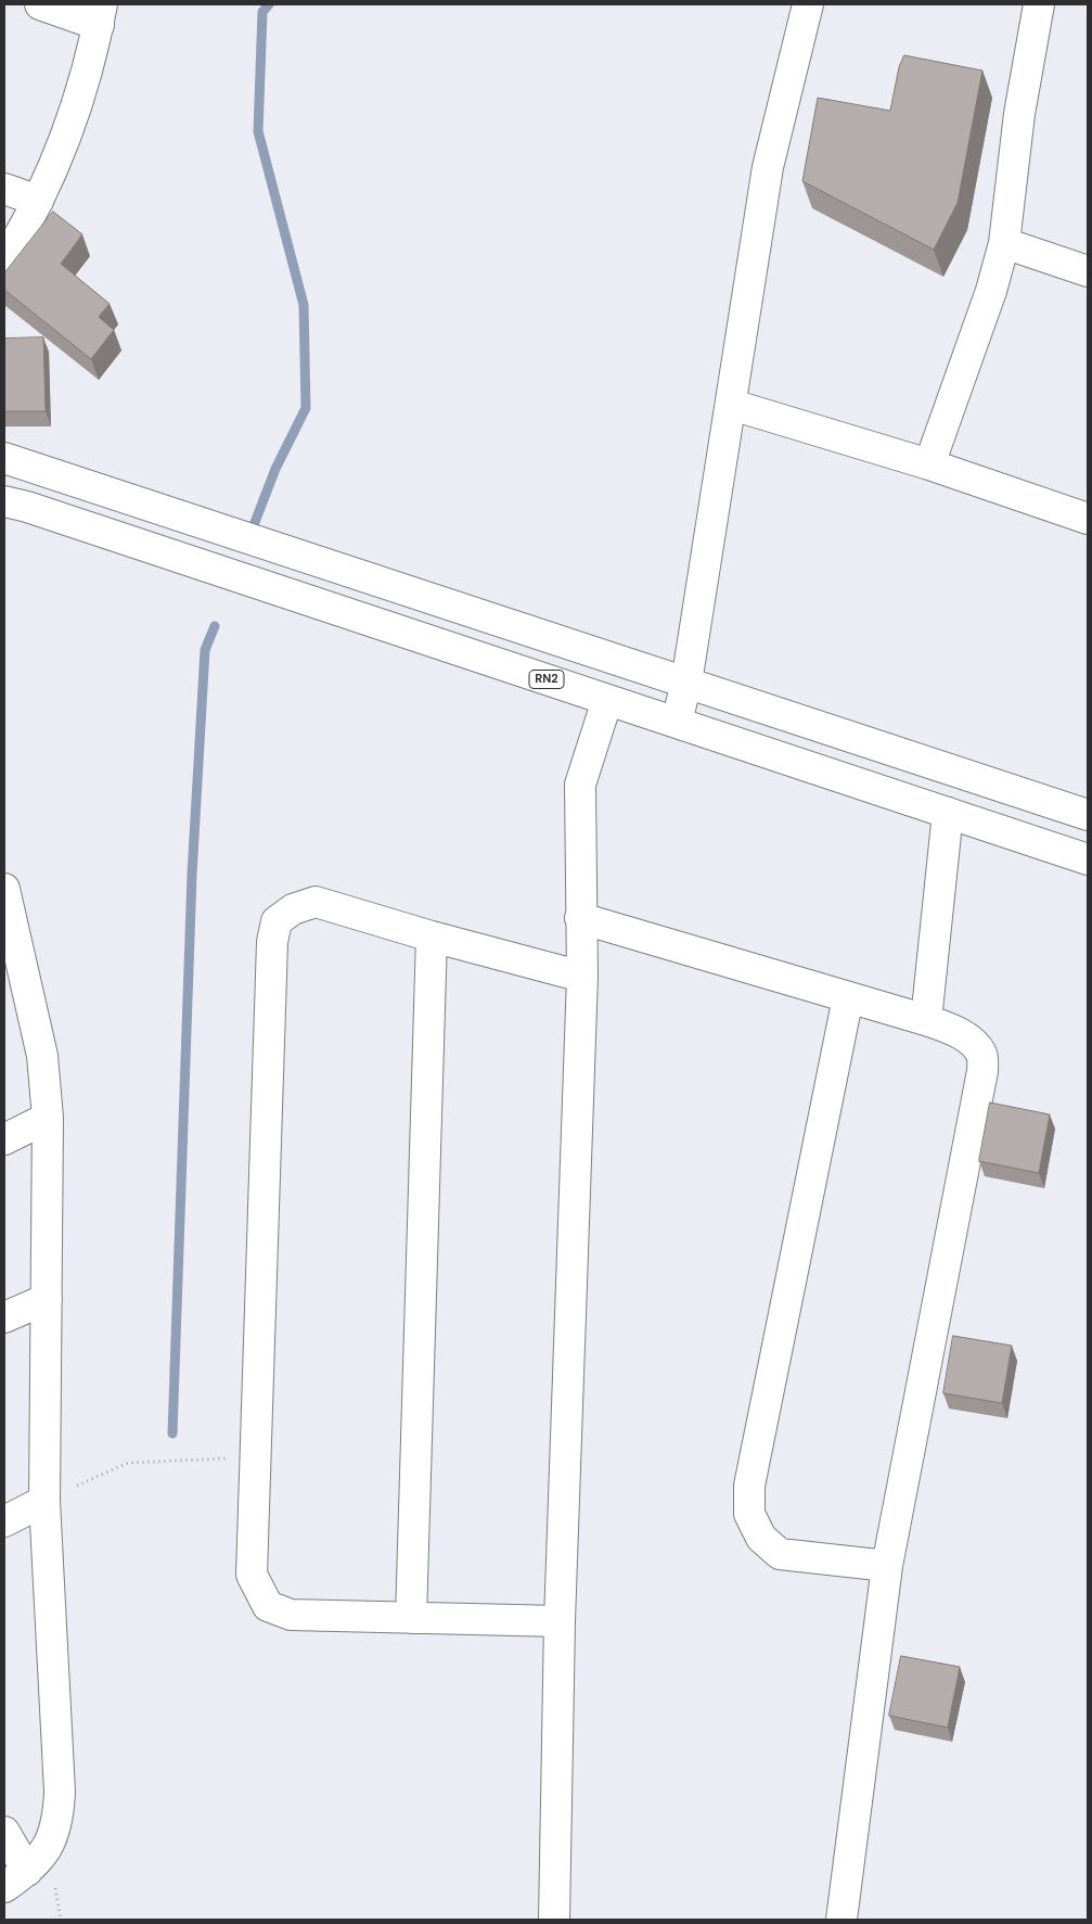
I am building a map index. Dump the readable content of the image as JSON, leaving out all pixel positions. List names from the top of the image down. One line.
{"streets":{"main road":["RN2"]}}
